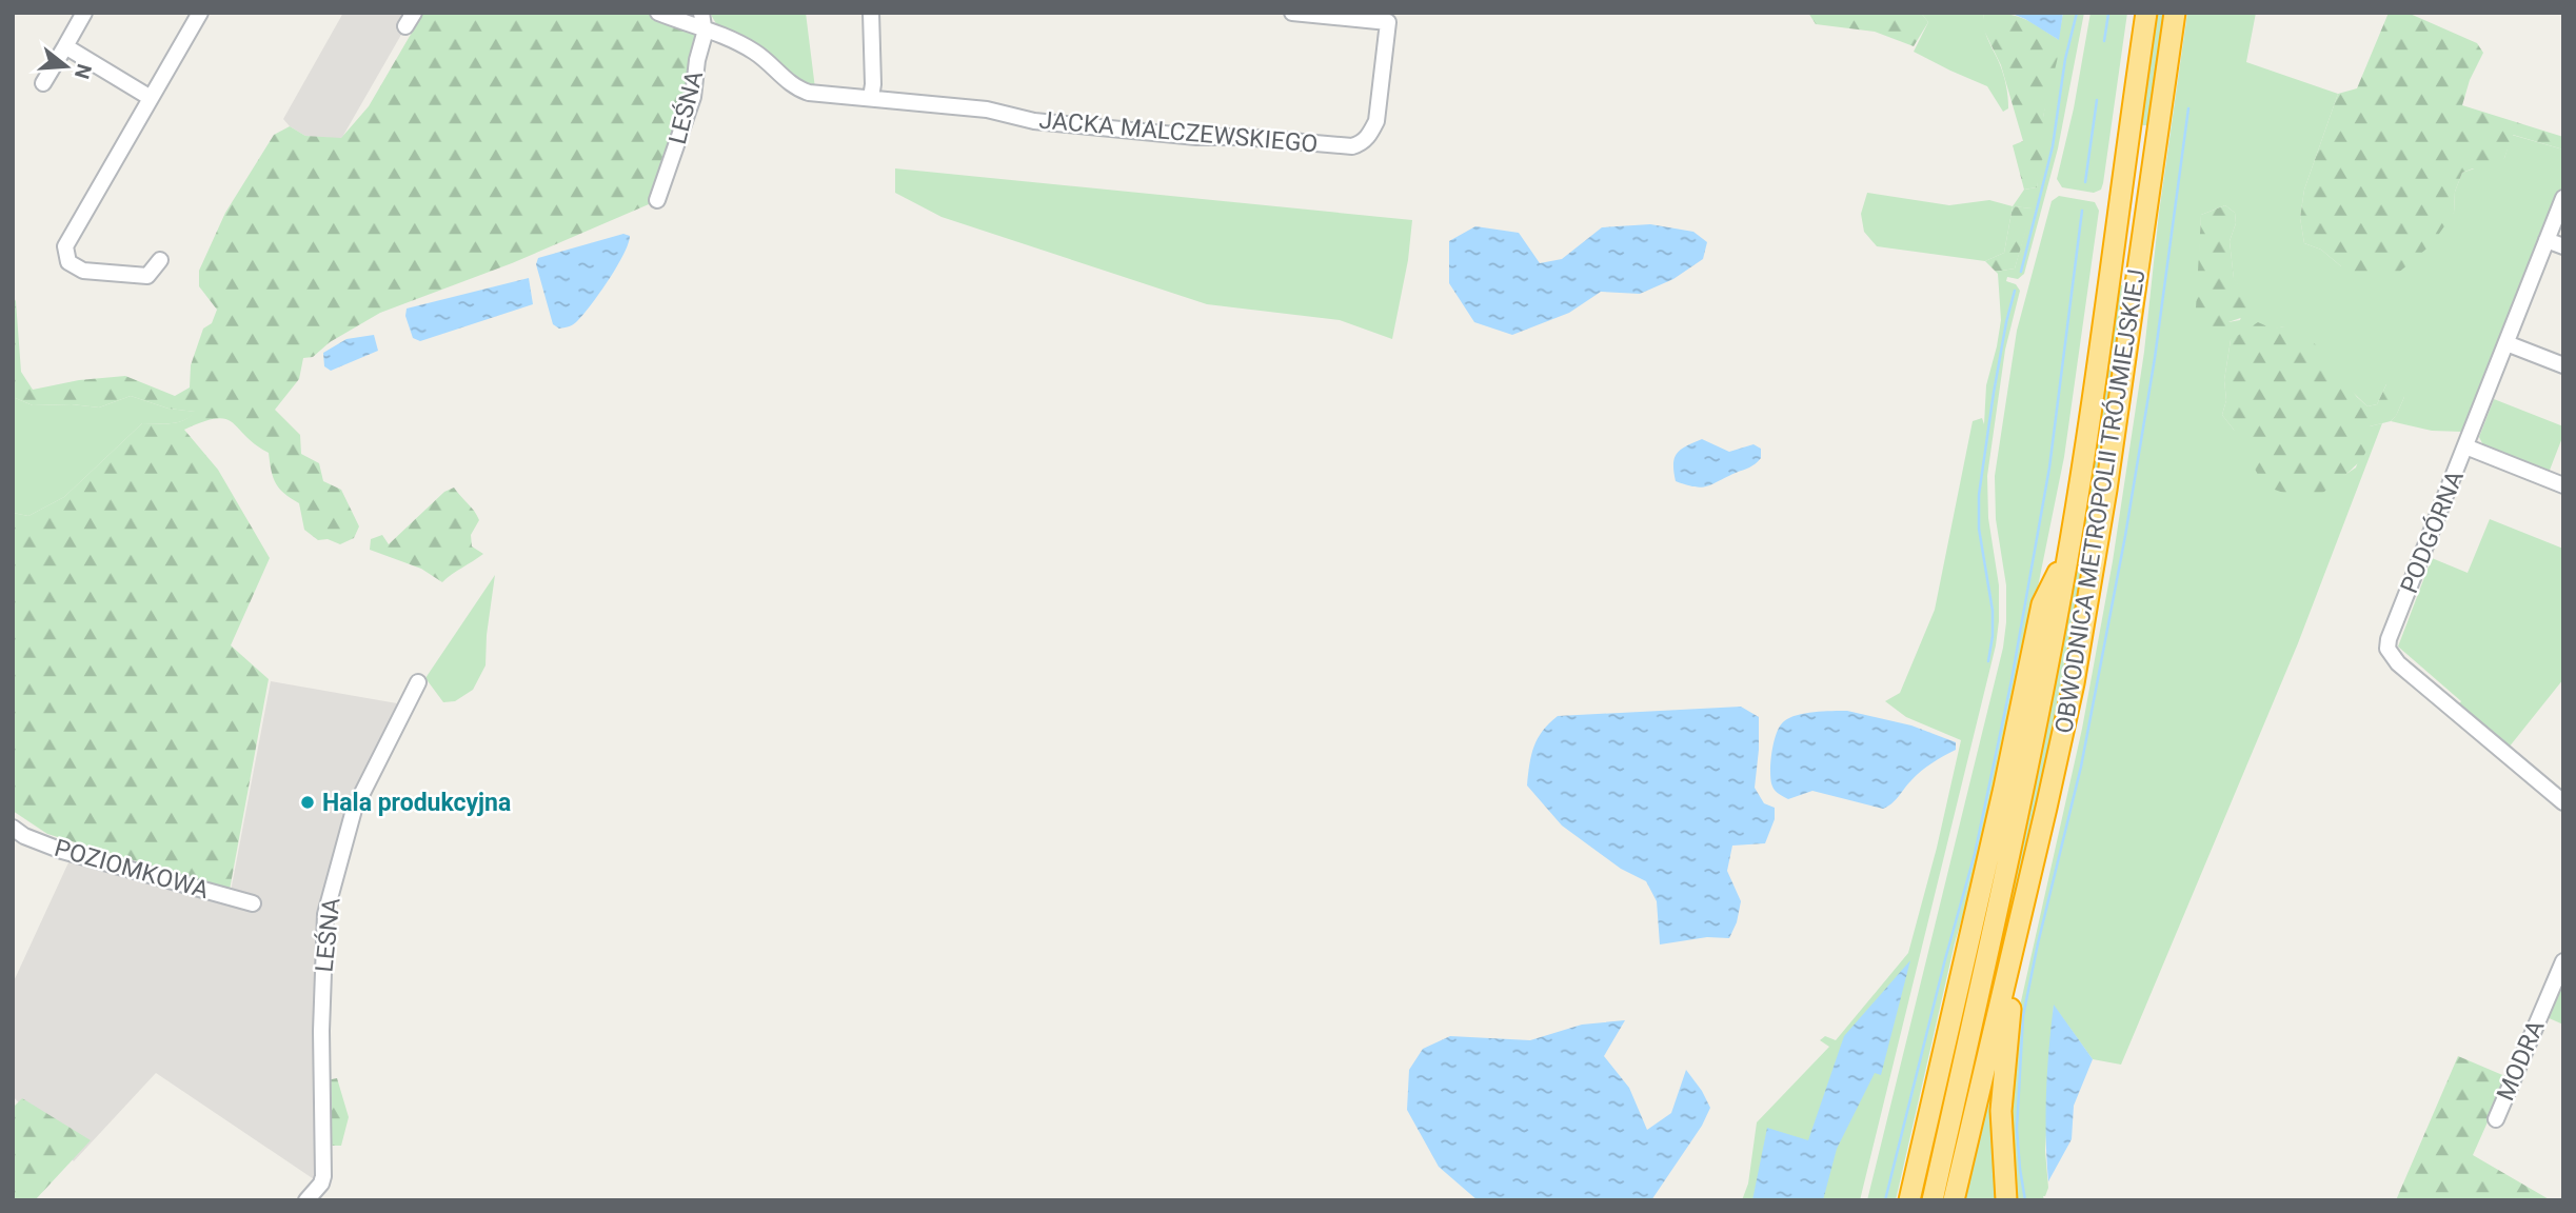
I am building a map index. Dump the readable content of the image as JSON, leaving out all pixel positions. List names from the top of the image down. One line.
{"streets":{"highway":["OBWODNICA METROPOLII TRÓJMIEJSKIEJ"],"street":["LEŚNA","JACKA MALCZEWSKIEGO","PODGÓRNA","POZIOMKOWA","MODRA"]},"places":["Hala produkcyjna"],"north":"right"}
